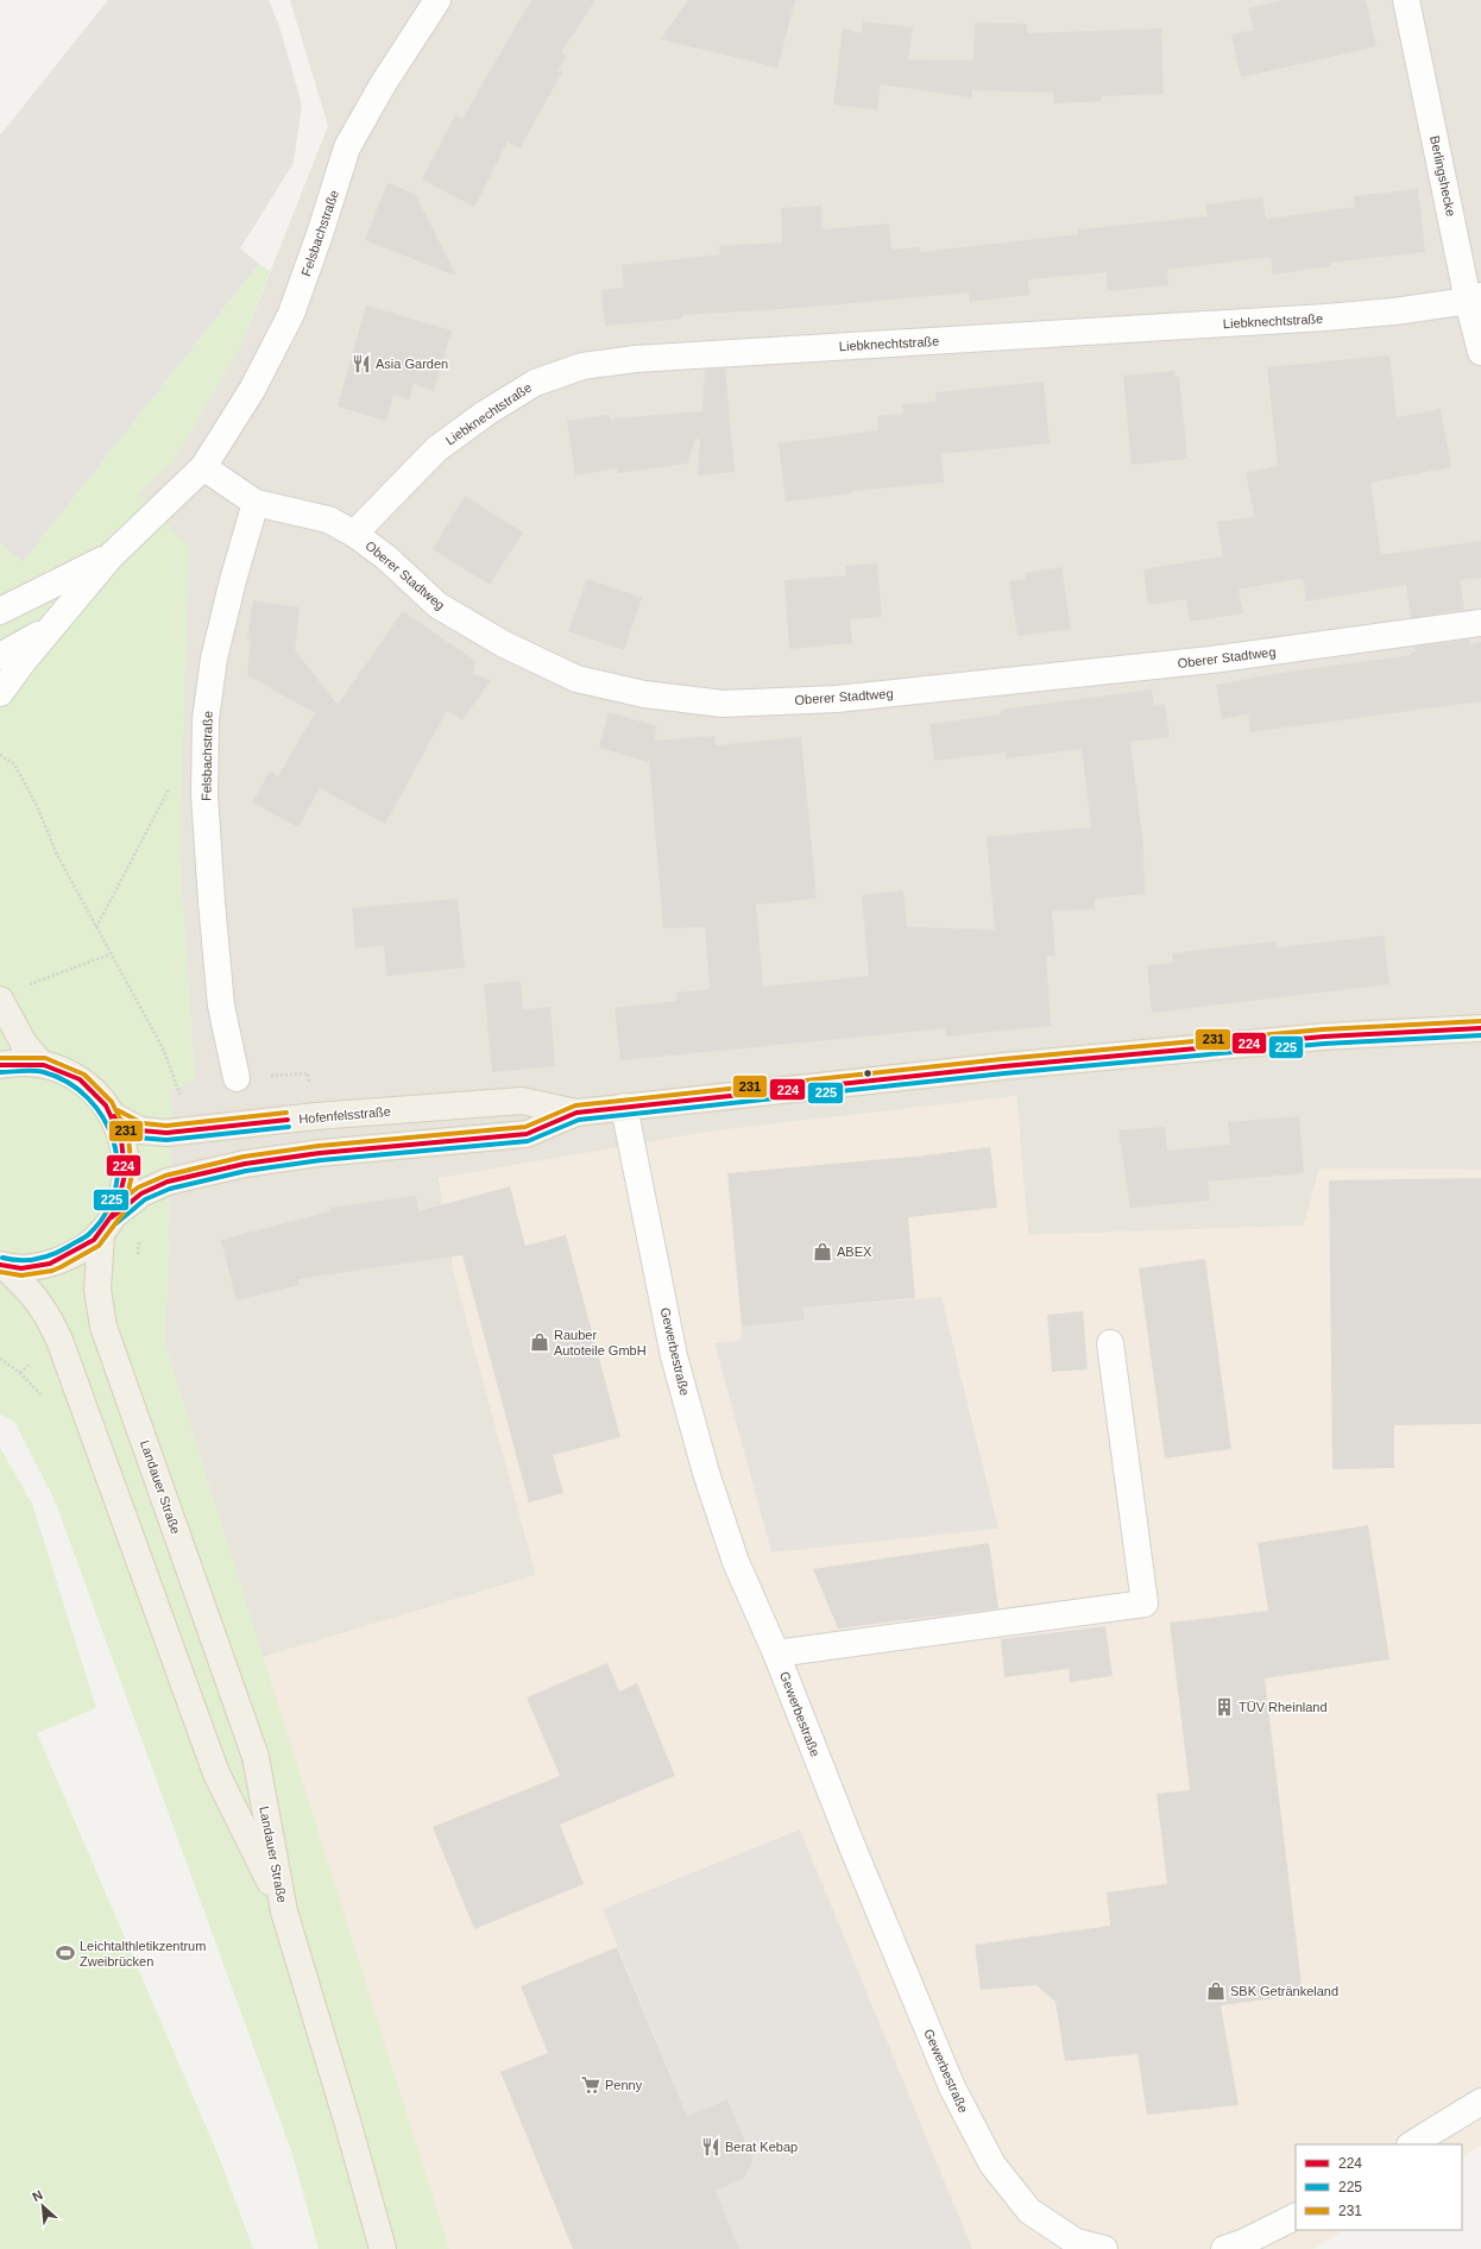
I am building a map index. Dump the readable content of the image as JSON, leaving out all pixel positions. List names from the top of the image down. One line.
{"streets":{"main road":["Hofenfelsstraße","Landauer Straße"],"street":["Berlingshecke","Felsbachstraße","Liebknechtstraße","Oberer Stadtweg","Gewerbestraße"]},"crossings":[["Berlingshecke","Liebknechtstraße"],["Felsbachstraße","Oberer Stadtweg"],["Liebknechtstraße","Oberer Stadtweg"],["Hofenfelsstraße","Gewerbestraße"],["Hofenfelsstraße","Landauer Straße"]],"places":{"restaurant":["Asia Garden","Berat Kebap"],"shop":["ABEX","Rauber Autoteile GmbH","SBK Getränkeland"],"building":["TÜV Rheinland"],"sports":["Leichtalthletikzentrum Zweibrücken"],"supermarket":["Penny"]},"lines":["transit line 231","transit line 224","transit line 225"],"legend":["224","225","231"],"north":"top left"}
